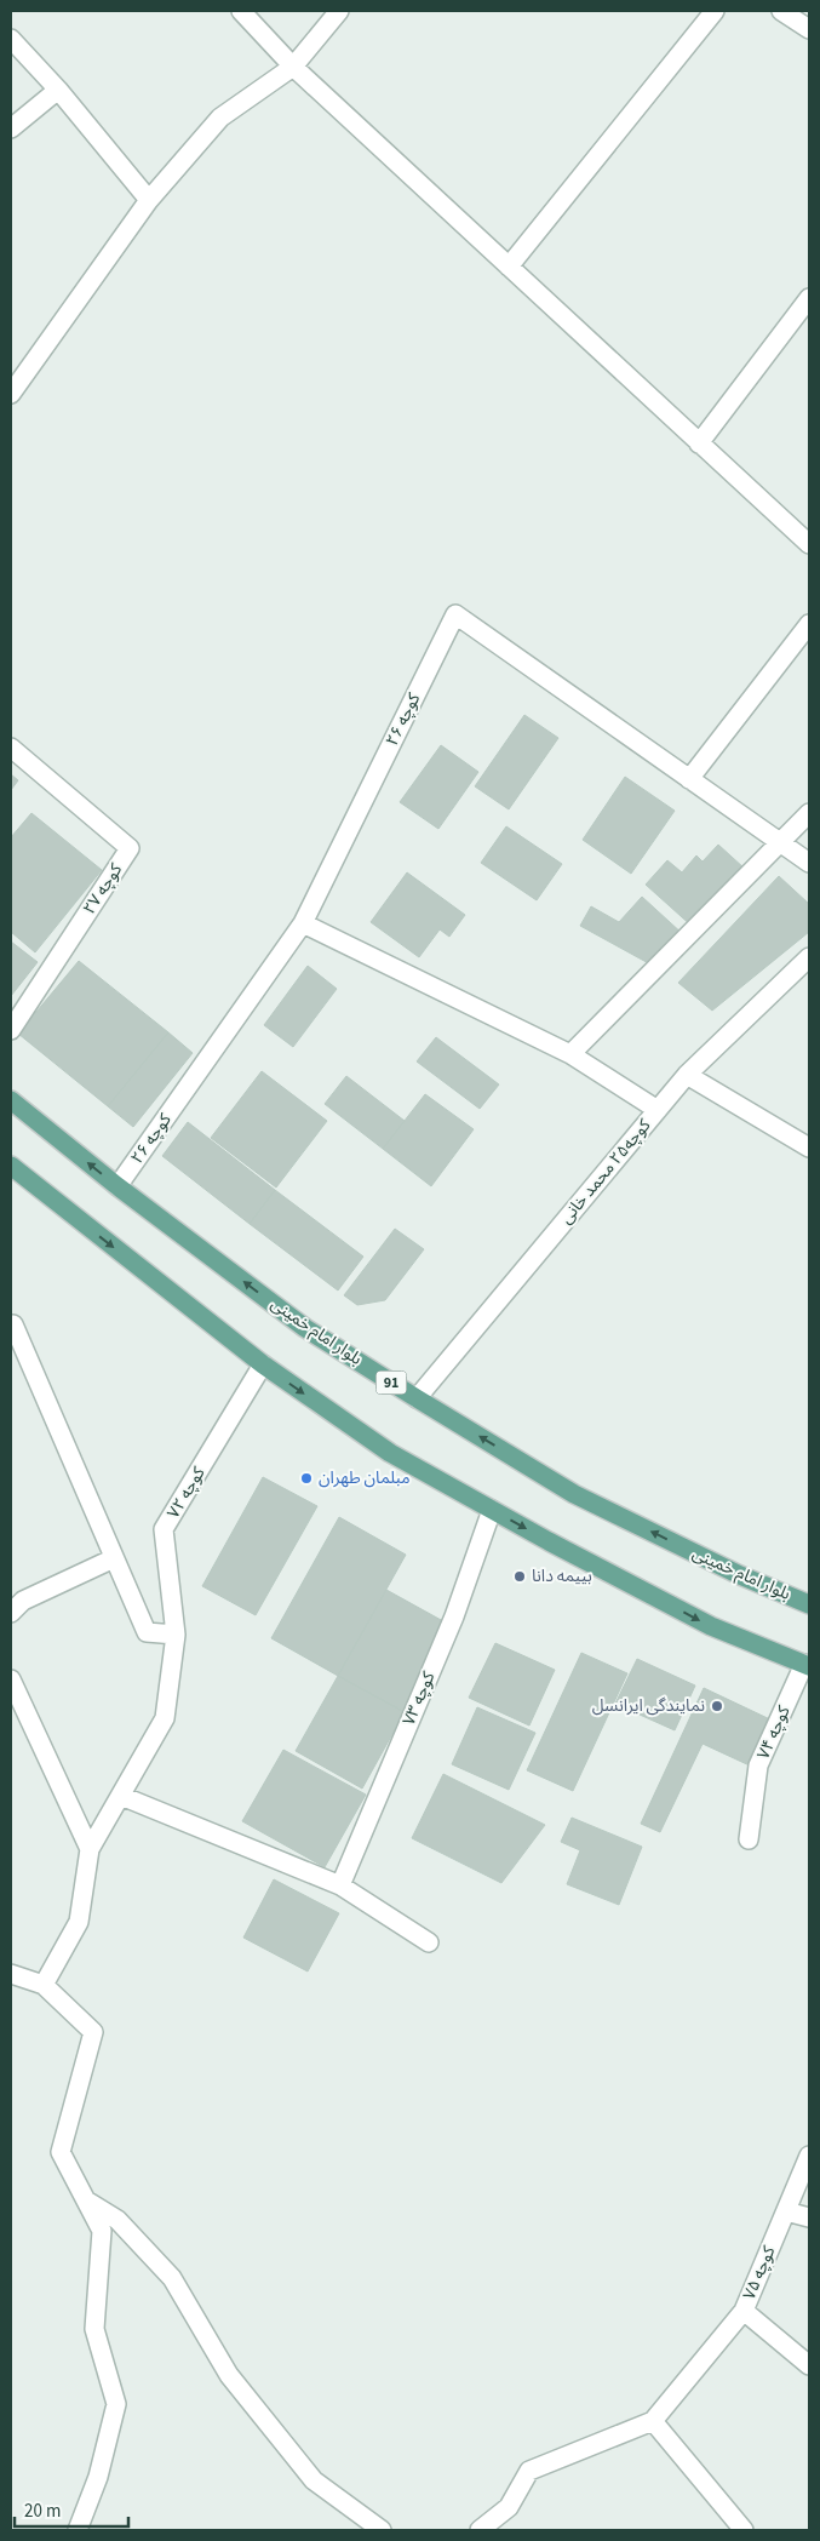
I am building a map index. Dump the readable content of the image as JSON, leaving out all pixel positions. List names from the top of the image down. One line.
{"streets":{"main road":["بلوار امام خمینی","91"],"street":["کوچه ۲۶","کوچه ۲۷","کوچه۲۵ محمد خانی","کوچه ۷۲","کوچه ۷۳","کوچه ۷۴","کوچه ۷۵"]},"crossings":[["کوچه ۲۶","بلوار امام خمینی"],["کوچه۲۵ محمد خانی","بلوار امام خمینی"]],"places":["مبلمان طهران","بییمه دانا","نمایندگی ایرانسل"],"scale_bar":"20 m"}
